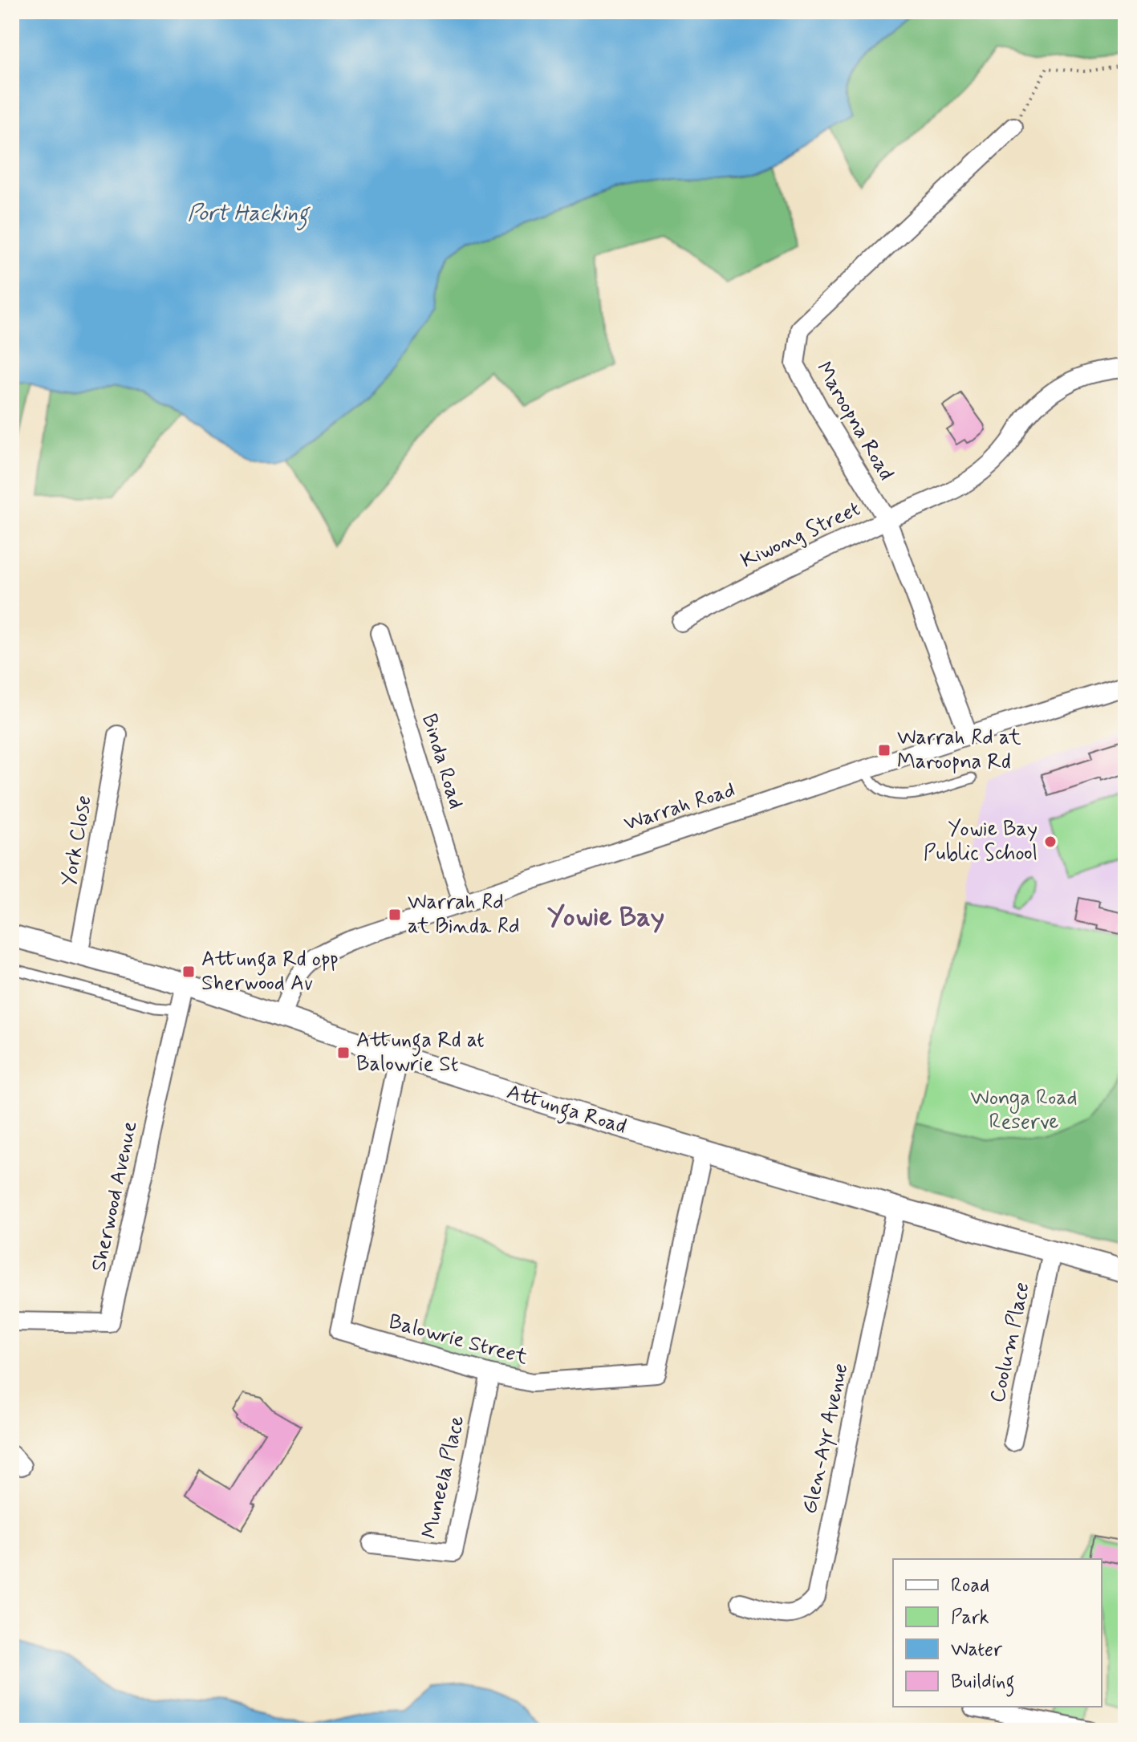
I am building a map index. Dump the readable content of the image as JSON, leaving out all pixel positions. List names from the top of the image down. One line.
{"streets":{"street":["Maroopna Road","Kiwong Street","Binda Road","Warrah Road","York Close","Attunga Road","Sherwood Avenue","Balowrie Street","Coolum Place","Glen-Ayr Avenue","Muneela Place"]},"crossings":[["Maroopna Road","Kiwong Street"],["Maroopna Road","Warrah Road"],["Binda Road","Warrah Road"],["Warrah Road","Attunga Road"],["York Close","Attunga Road"],["Attunga Road","Sherwood Avenue"],["Attunga Road","Balowrie Street"],["Attunga Road","Coolum Place"],["Attunga Road","Glen-Ayr Avenue"],["Balowrie Street","Muneela Place"]],"districts":["Yowie Bay"],"water":["Port Hacking"],"parks":["Wonga Road Reserve"],"places":{"transit":["Warrah Rd at Maroopna Rd","Warrah Rd at Binda Rd","Attunga Rd opp Sherwood Av","Attunga Rd at Balowrie St"],"other":["Yowie Bay Public School"]},"legend":["Road","Park","Water","Building"]}
